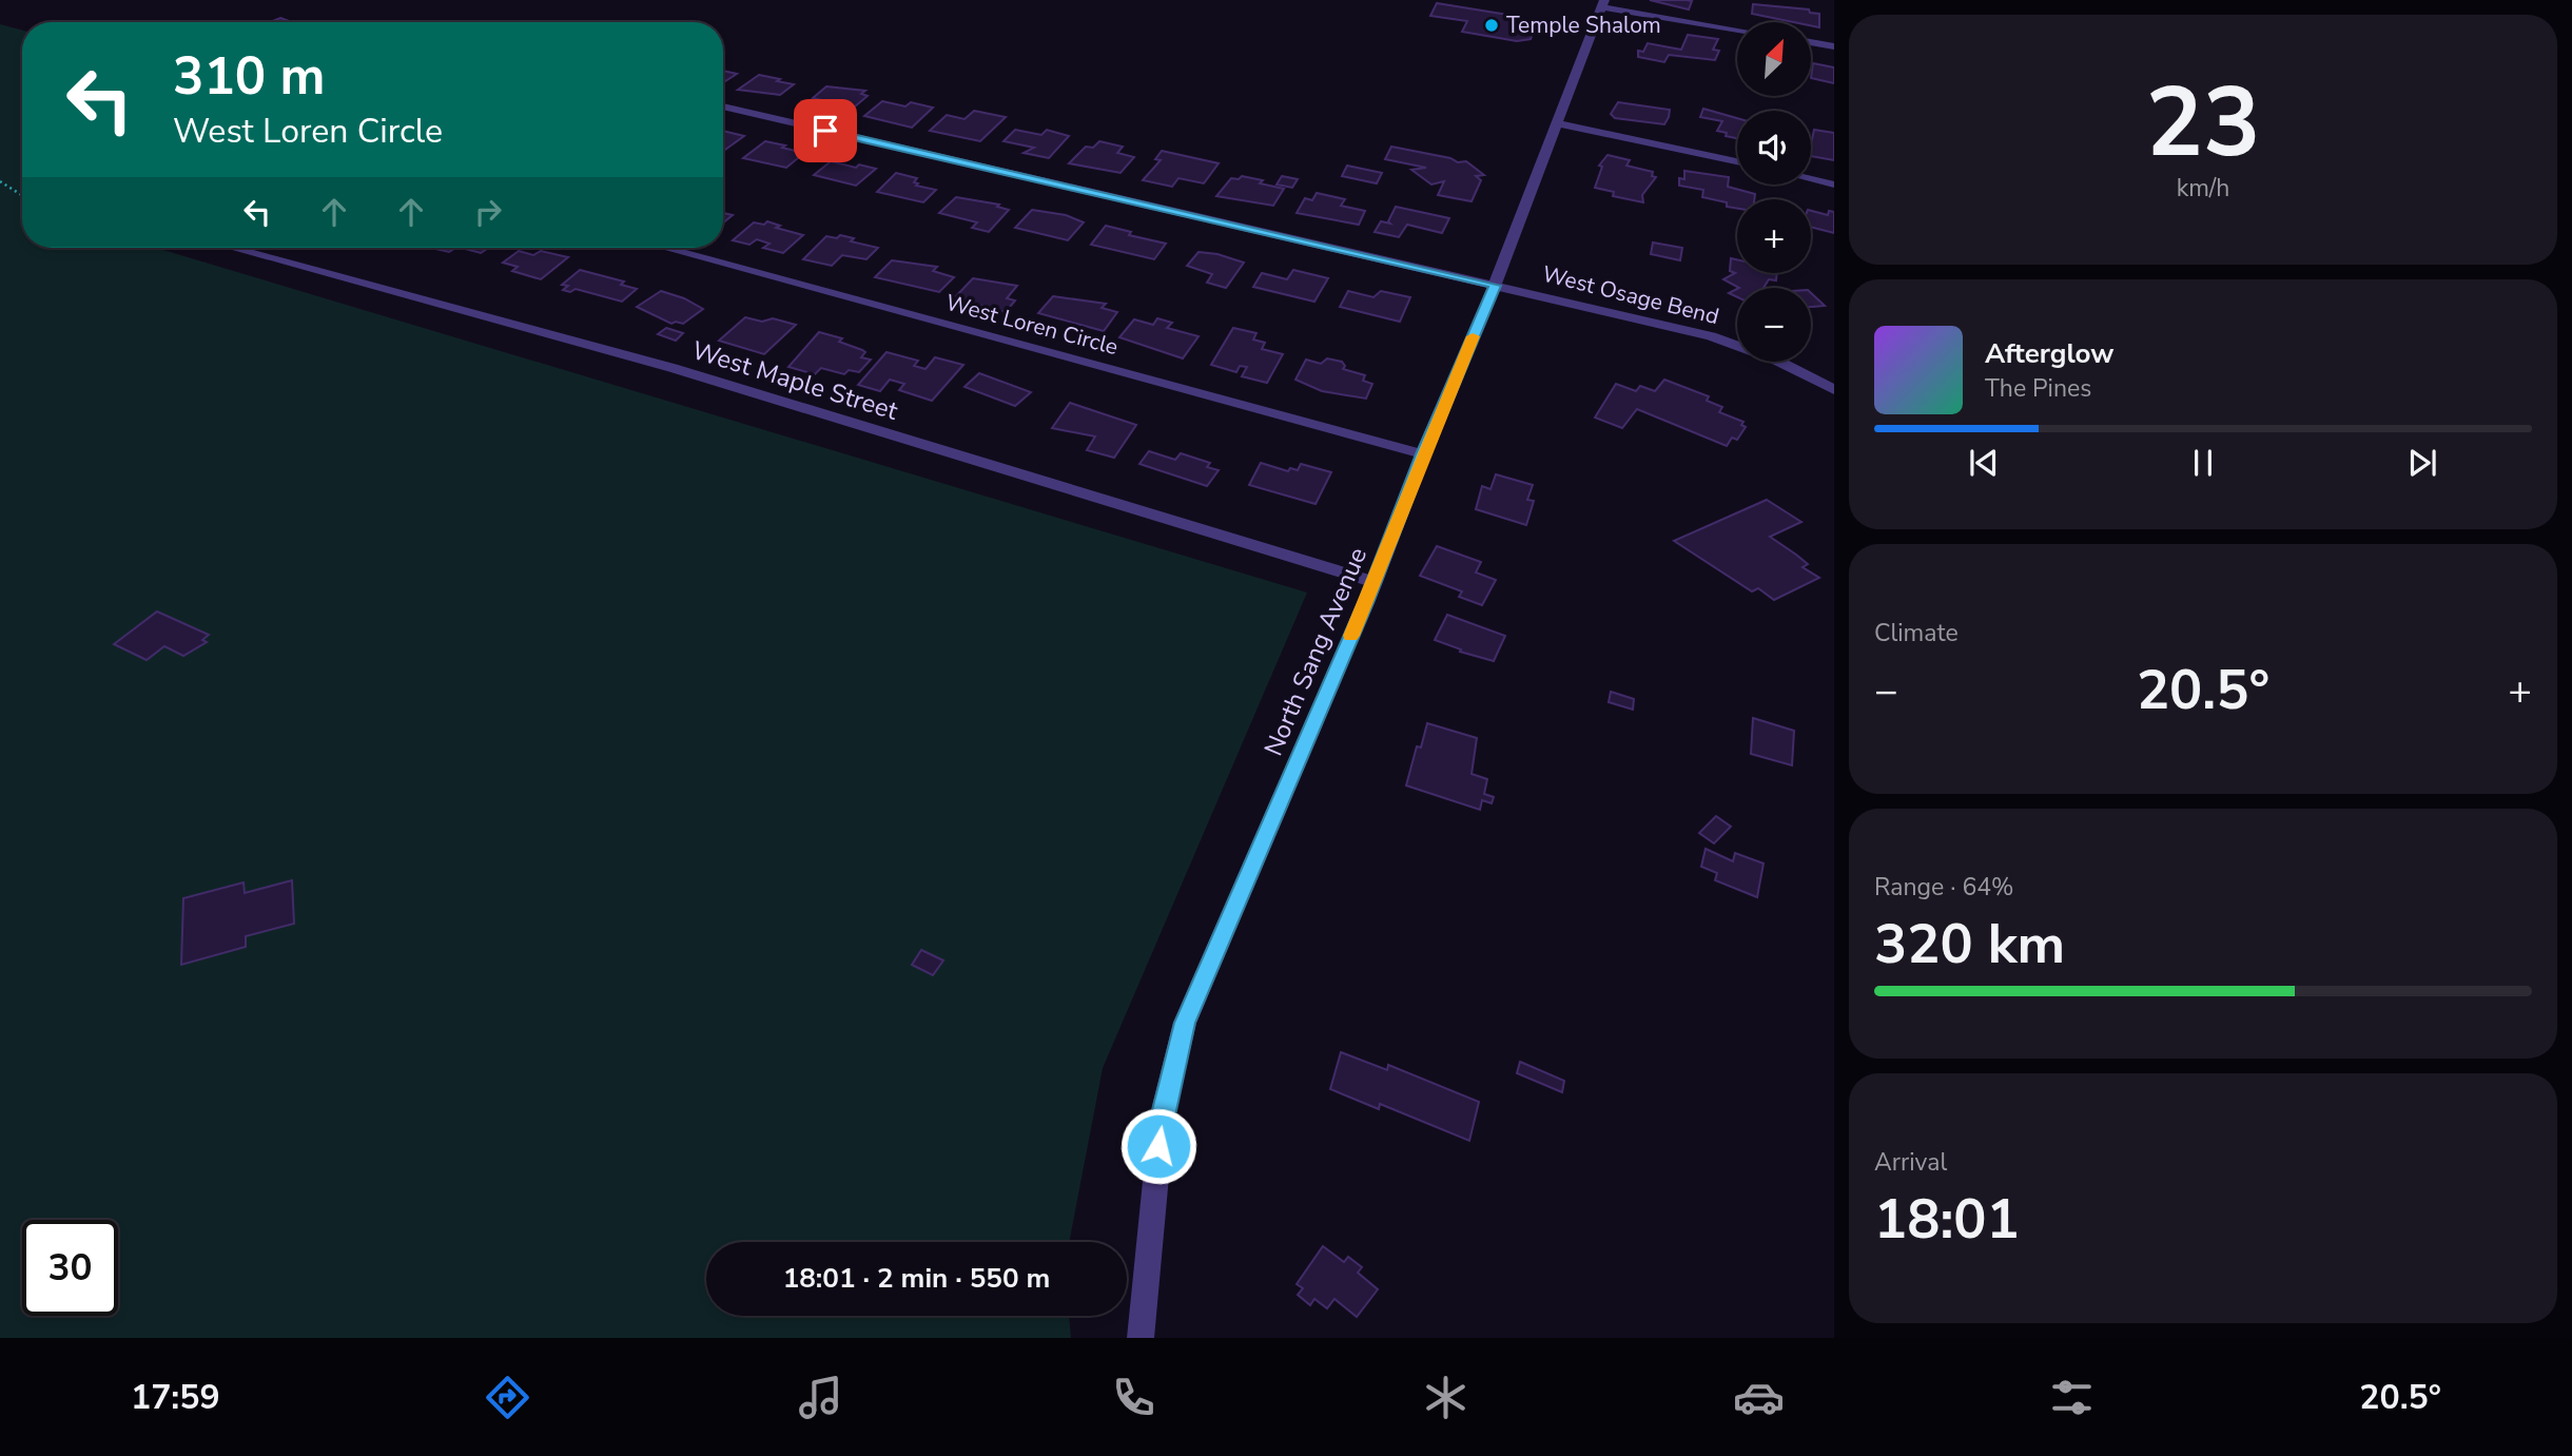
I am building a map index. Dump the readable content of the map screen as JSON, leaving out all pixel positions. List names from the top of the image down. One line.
{"streets":{"street":["West Osage Bend","West Loren Circle","West Maple Street","North Sang Avenue"]},"crossings":[["West Osage Bend","North Sang Avenue"],["West Loren Circle","North Sang Avenue"],["West Maple Street","North Sang Avenue"]],"places":["Temple Shalom"],"north":"top right","page":{"tile":[["23","km/h"],"Climate",["Range · 64%","320 km"],["Arrival","18:01"]],"map_buttons":["+","−"],"turn":["310 m","West Loren Circle"],"song":["Afterglow","The Pines"],"heat":["−","20.5°","+"],"limit":"30","trip":"18:01 · 2 min · 550 m","tabs":["17:59","20.5°"]}}
